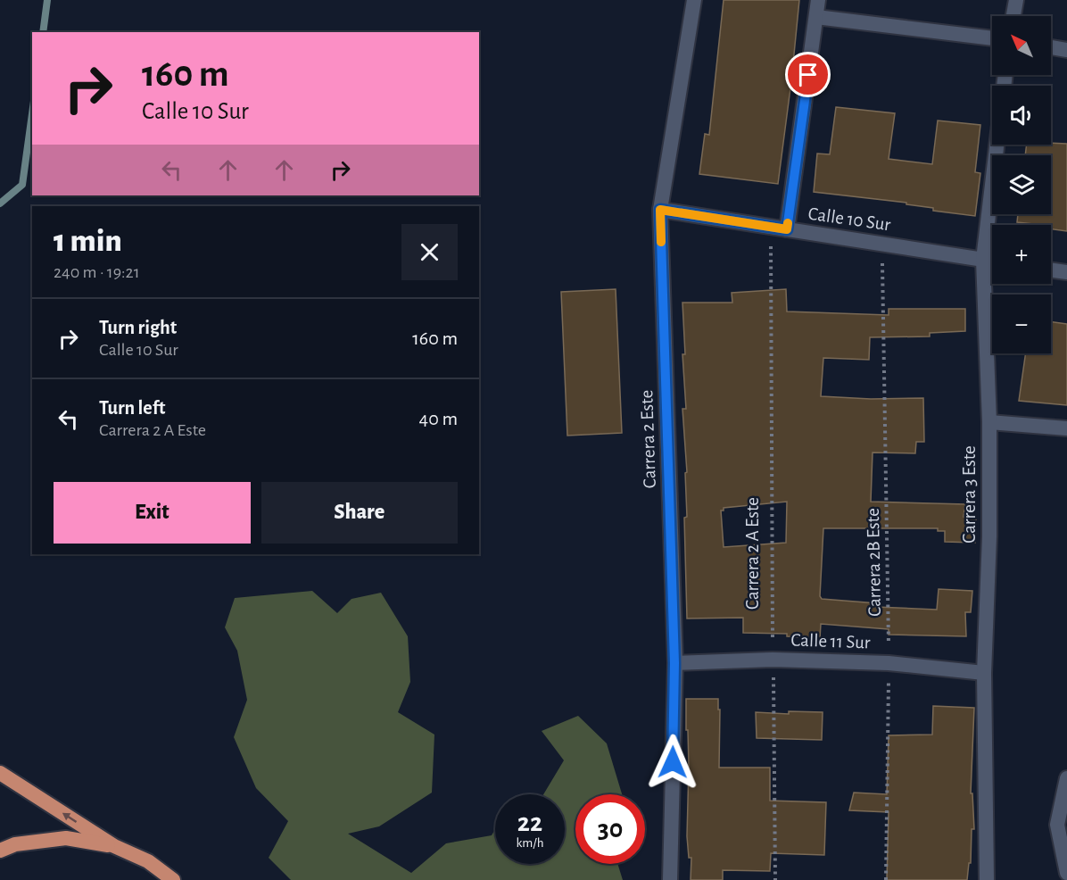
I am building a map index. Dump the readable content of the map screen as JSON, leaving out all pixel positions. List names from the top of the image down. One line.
{"streets":{"street":["Calle 10 Sur","Carrera 2 Este","Carrera 3 Este","Calle 11 Sur"],"path":["Carrera 2 A Este","Carrera 2B Este"]},"crossings":[["Calle 10 Sur","Carrera 2 Este"],["Calle 10 Sur","Carrera 3 Este"],["Calle 10 Sur","Carrera 2 A Este"],["Calle 10 Sur","Carrera 2B Este"],["Carrera 2 Este","Calle 11 Sur"],["Carrera 3 Este","Calle 11 Sur"],["Carrera 2 A Este","Calle 11 Sur"],["Carrera 2B Este","Calle 11 Sur"]],"north":"top left","page":{"map_buttons":["+","−"],"turn":["160 m","Calle 10 Sur"],"heading":["1 min","240 m · 19:21"],"list":[{"name":"Turn right","note":"Calle 10 Sur","value":"160 m"},{"name":"Turn left","note":"Carrera 2 A Este","value":"40 m"}],"buttons":["Exit","Share"],"speed":"22 km/h","limit":"30"}}
